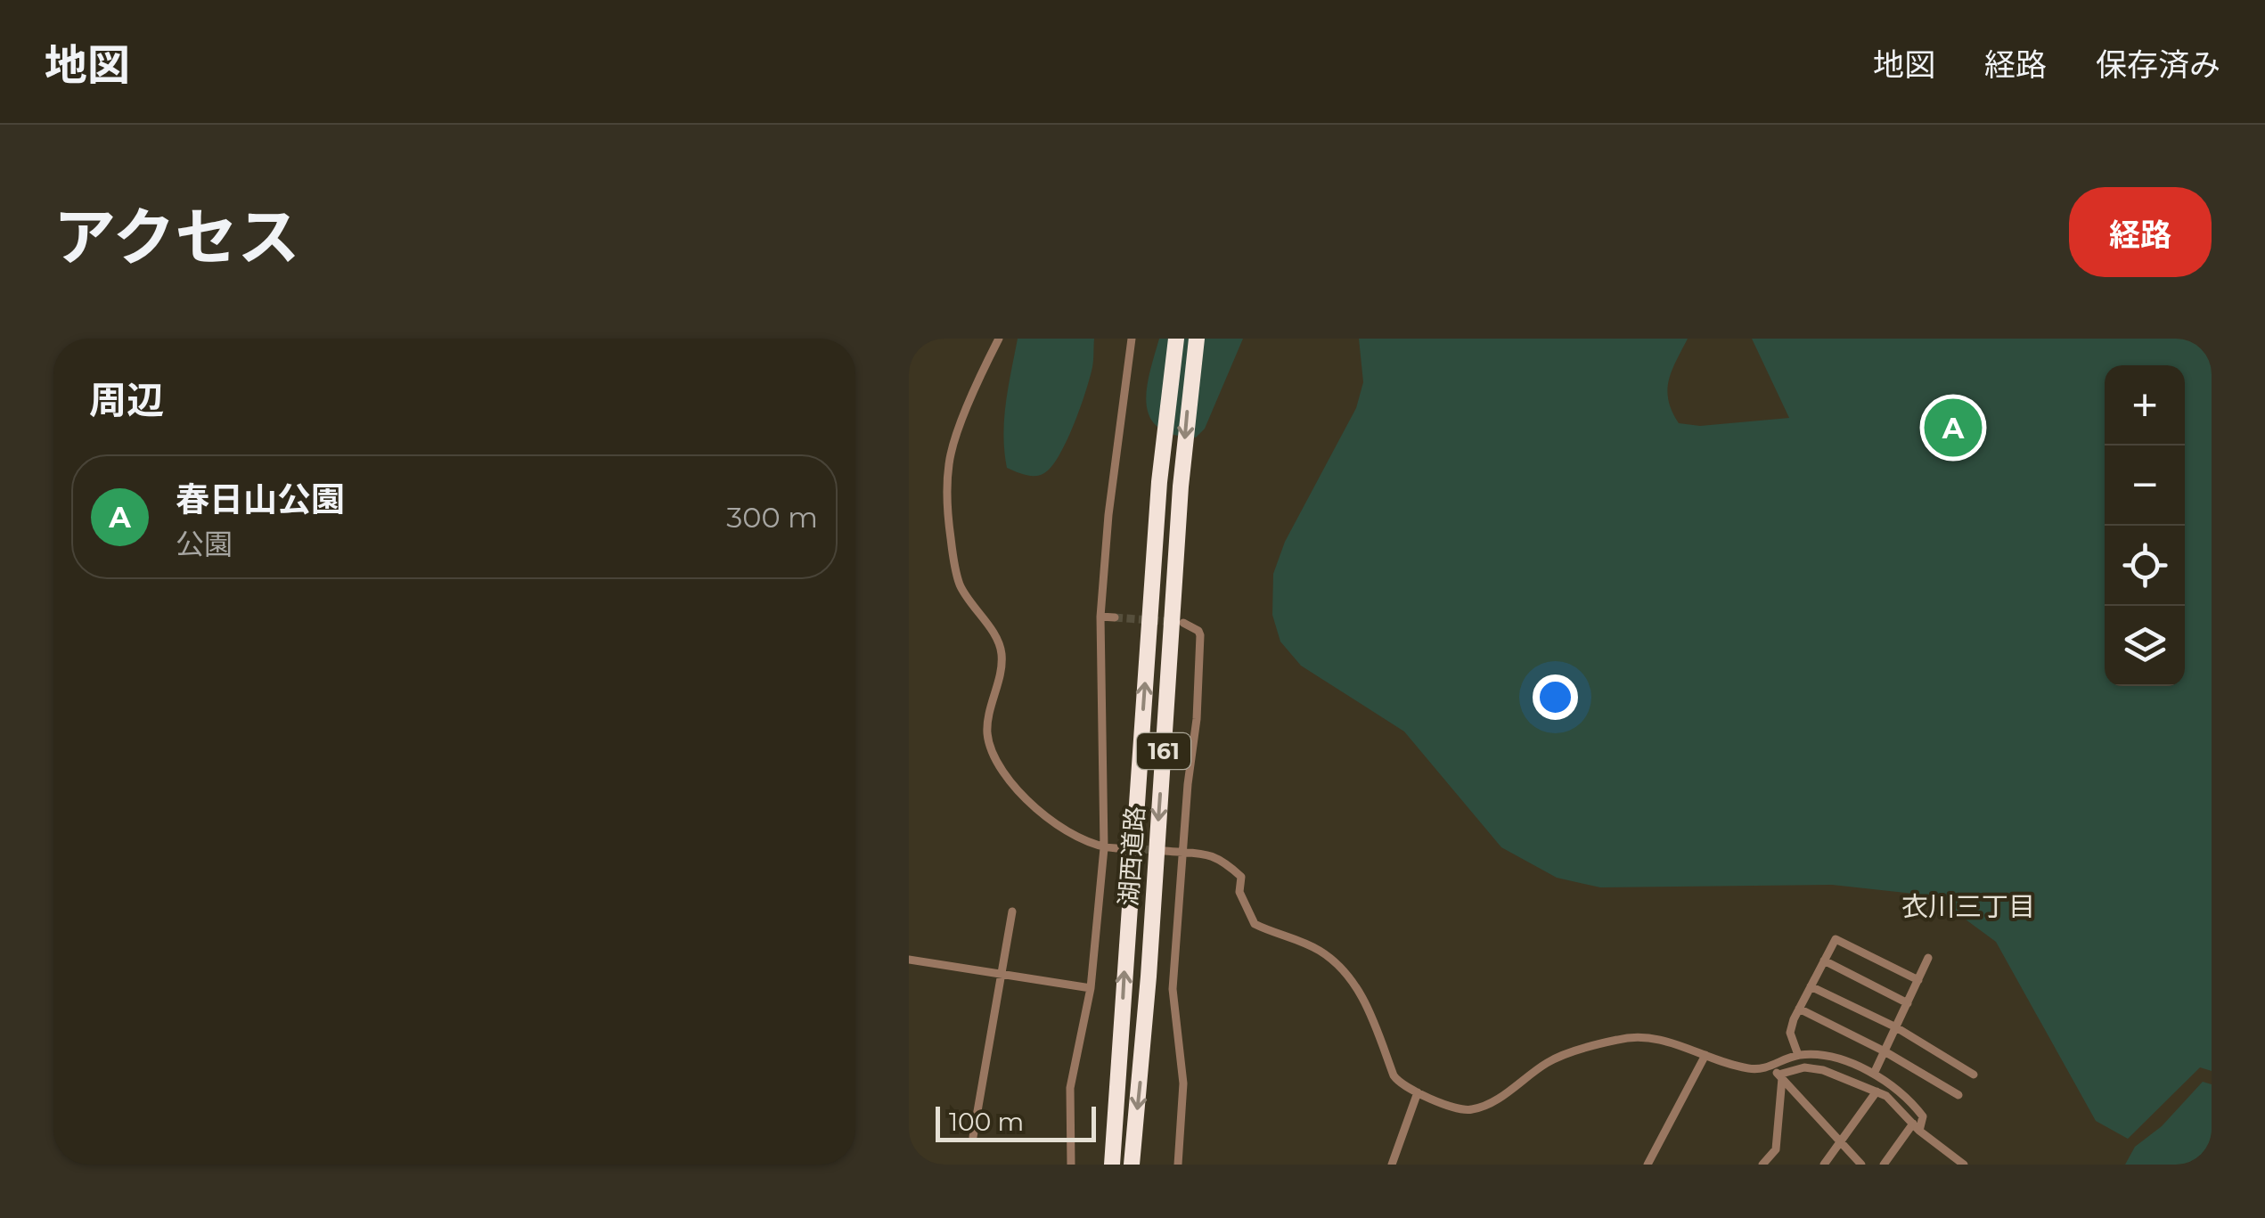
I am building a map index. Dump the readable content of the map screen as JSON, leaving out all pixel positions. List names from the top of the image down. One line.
{"streets":{"highway":["161","湖西道路"]},"districts":["衣川三丁目"],"scale_bar":"100 m","page":{"header":"地図","nav":["地図","経路","保存済み"],"title":"アクセス","buttons":"経路","heading":"周辺","map_buttons":["+","−"],"pins":"A","list":[{"mark":"A","name":"春日山公園","note":"公園","value":"300 m"}],"scale":"100 m"}}
